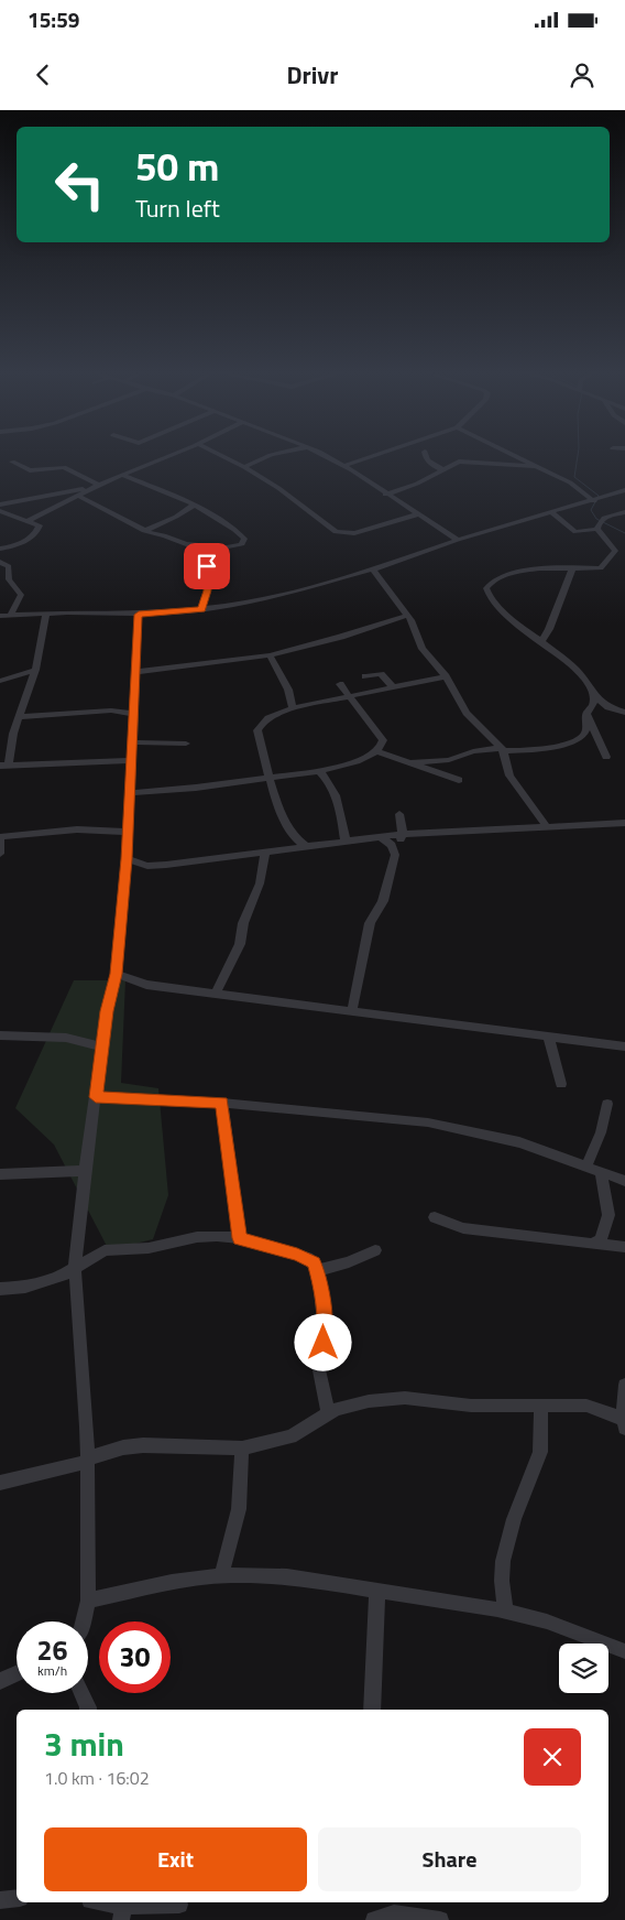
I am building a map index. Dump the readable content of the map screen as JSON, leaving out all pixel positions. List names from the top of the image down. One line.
{"page":{"status":"15:59","header":"Drivr","turn":["50 m","Turn left"],"speed":"26 km/h","limit":"30","heading":["3 min","1.0 km · 16:02"],"buttons":["Exit","Share"]}}
